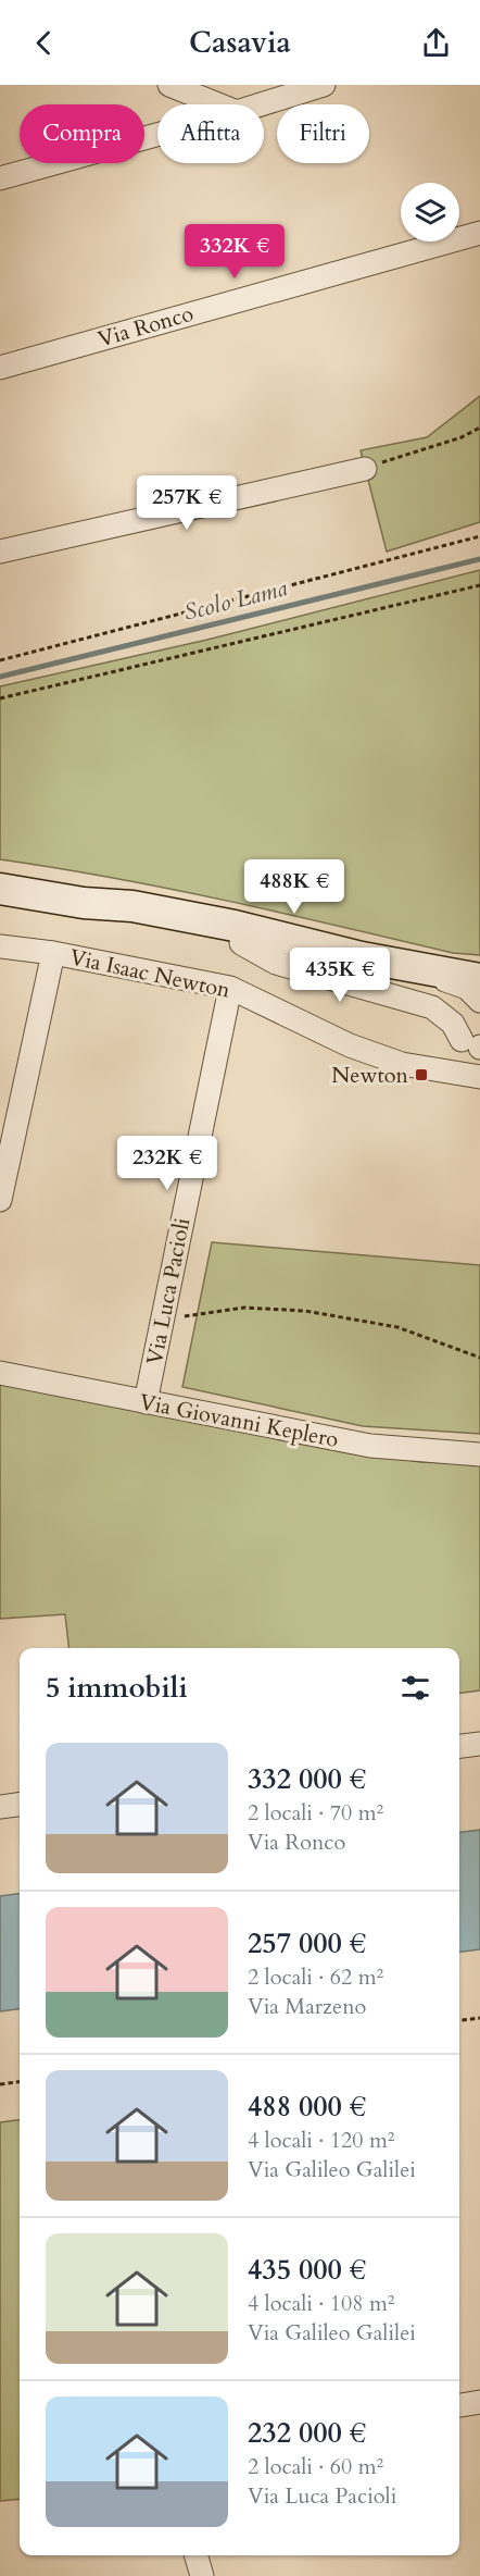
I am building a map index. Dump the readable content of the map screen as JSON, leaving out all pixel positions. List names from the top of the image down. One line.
{"streets":{"street":["Via Ronco","Via Isaac Newton","Via Luca Pacioli","Via Giovanni Keplero"]},"crossings":[["Via Isaac Newton","Via Luca Pacioli"],["Via Luca Pacioli","Via Giovanni Keplero"]],"water":["Scolo Lama"],"places":{"transit":["Newton"]},"page":{"header":"Casavia","chip":["Compra","Affitta","Filtri"],"price":["332K €","257K €","488K €","435K €","232K €"],"heading":"5 immobili","list":[{"name":"332 000 €","note":"2 locali · 70 m² · Via Ronco"},{"name":"257 000 €","note":"2 locali · 62 m² · Via Marzeno"},{"name":"488 000 €","note":"4 locali · 120 m² · Via Galileo Galilei"},{"name":"435 000 €","note":"4 locali · 108 m² · Via Galileo Galilei"},{"name":"232 000 €","note":"2 locali · 60 m² · Via Luca Pacioli"}]}}
